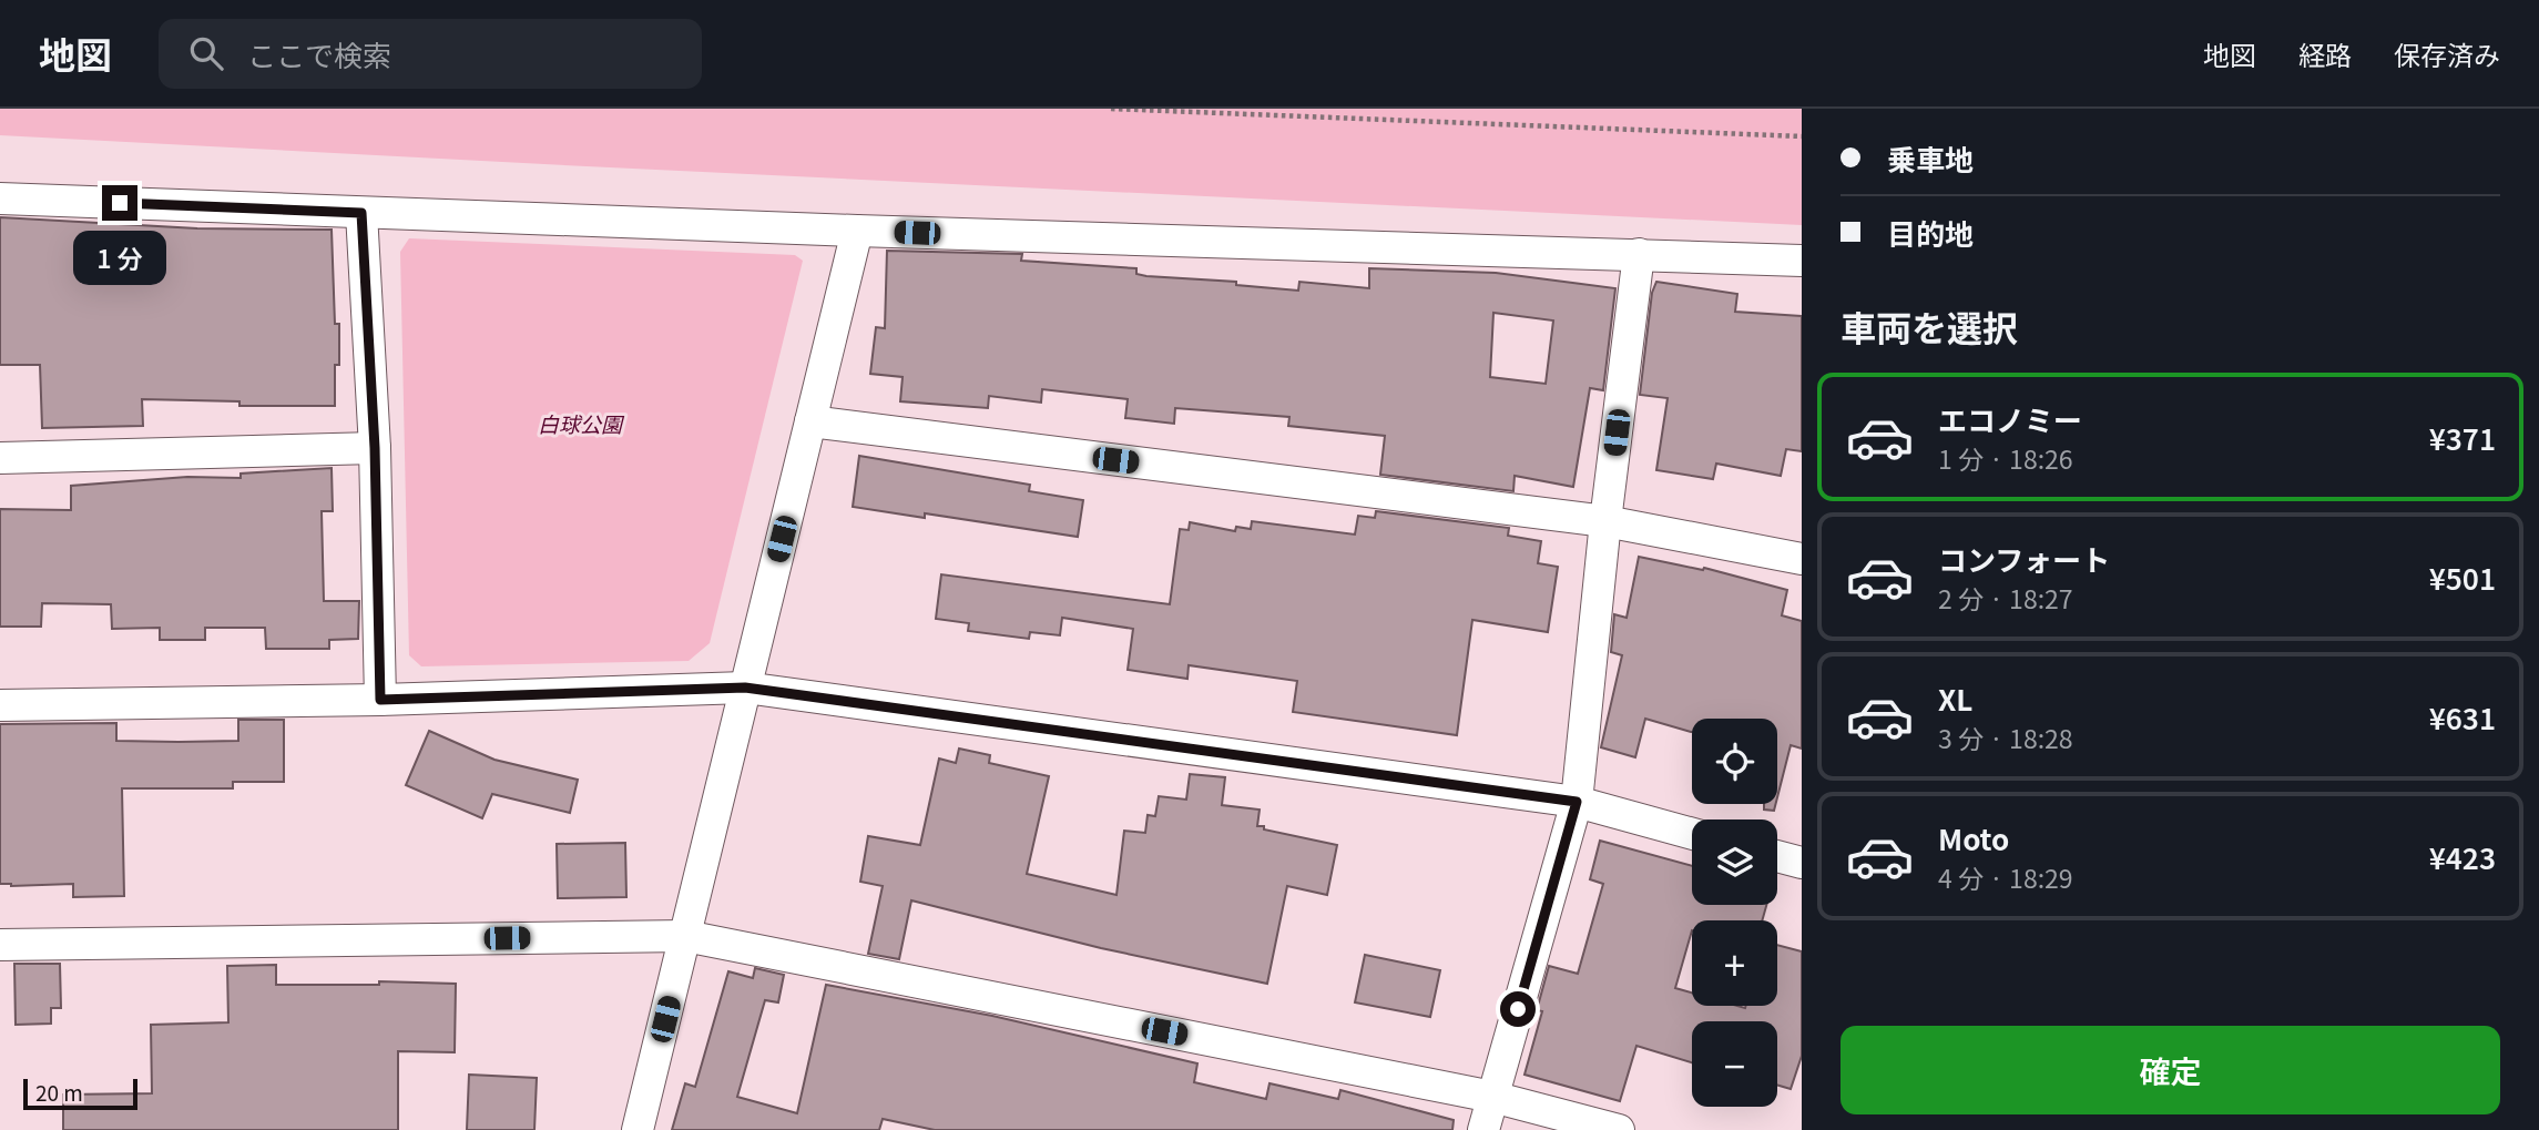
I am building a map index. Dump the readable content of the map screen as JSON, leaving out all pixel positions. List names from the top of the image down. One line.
{"parks":["白球公園"],"scale_bar":"20 m","page":{"header":"地図","search":"ここで検索","nav":["地図","経路","保存済み"],"banner":["乗車地","目的地"],"bubble":"1 分","heading":"車両を選択","list":[{"name":"エコノミー","note":"1 分 · 18:26","value":"¥371"},{"name":"コンフォート","note":"2 分 · 18:27","value":"¥501"},{"name":"XL","note":"3 分 · 18:28","value":"¥631"},{"name":"Moto","note":"4 分 · 18:29","value":"¥423"}],"map_buttons":["+","−"],"buttons":"確定","scale":"20 m"}}
